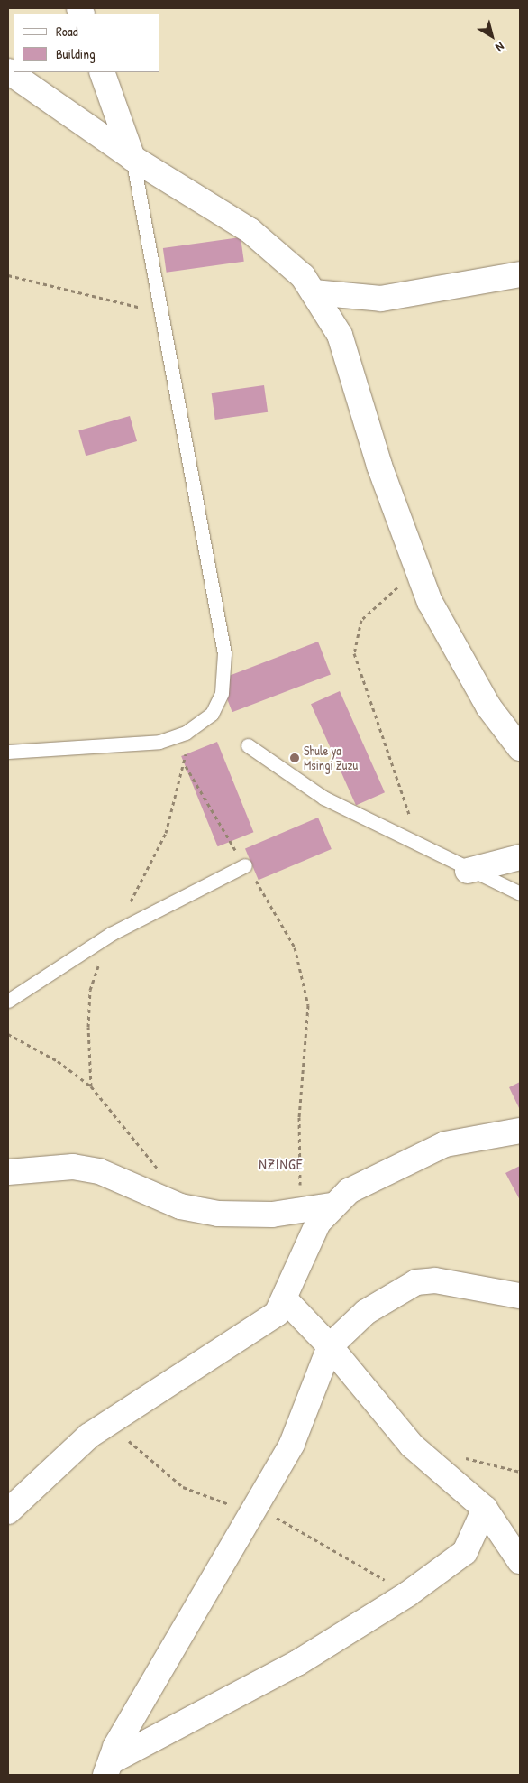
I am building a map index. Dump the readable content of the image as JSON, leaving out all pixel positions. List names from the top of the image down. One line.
{"districts":["NZINGE"],"places":["Shule ya Msingi Zuzu"],"legend":["Road","Building"],"north":"bottom right"}
